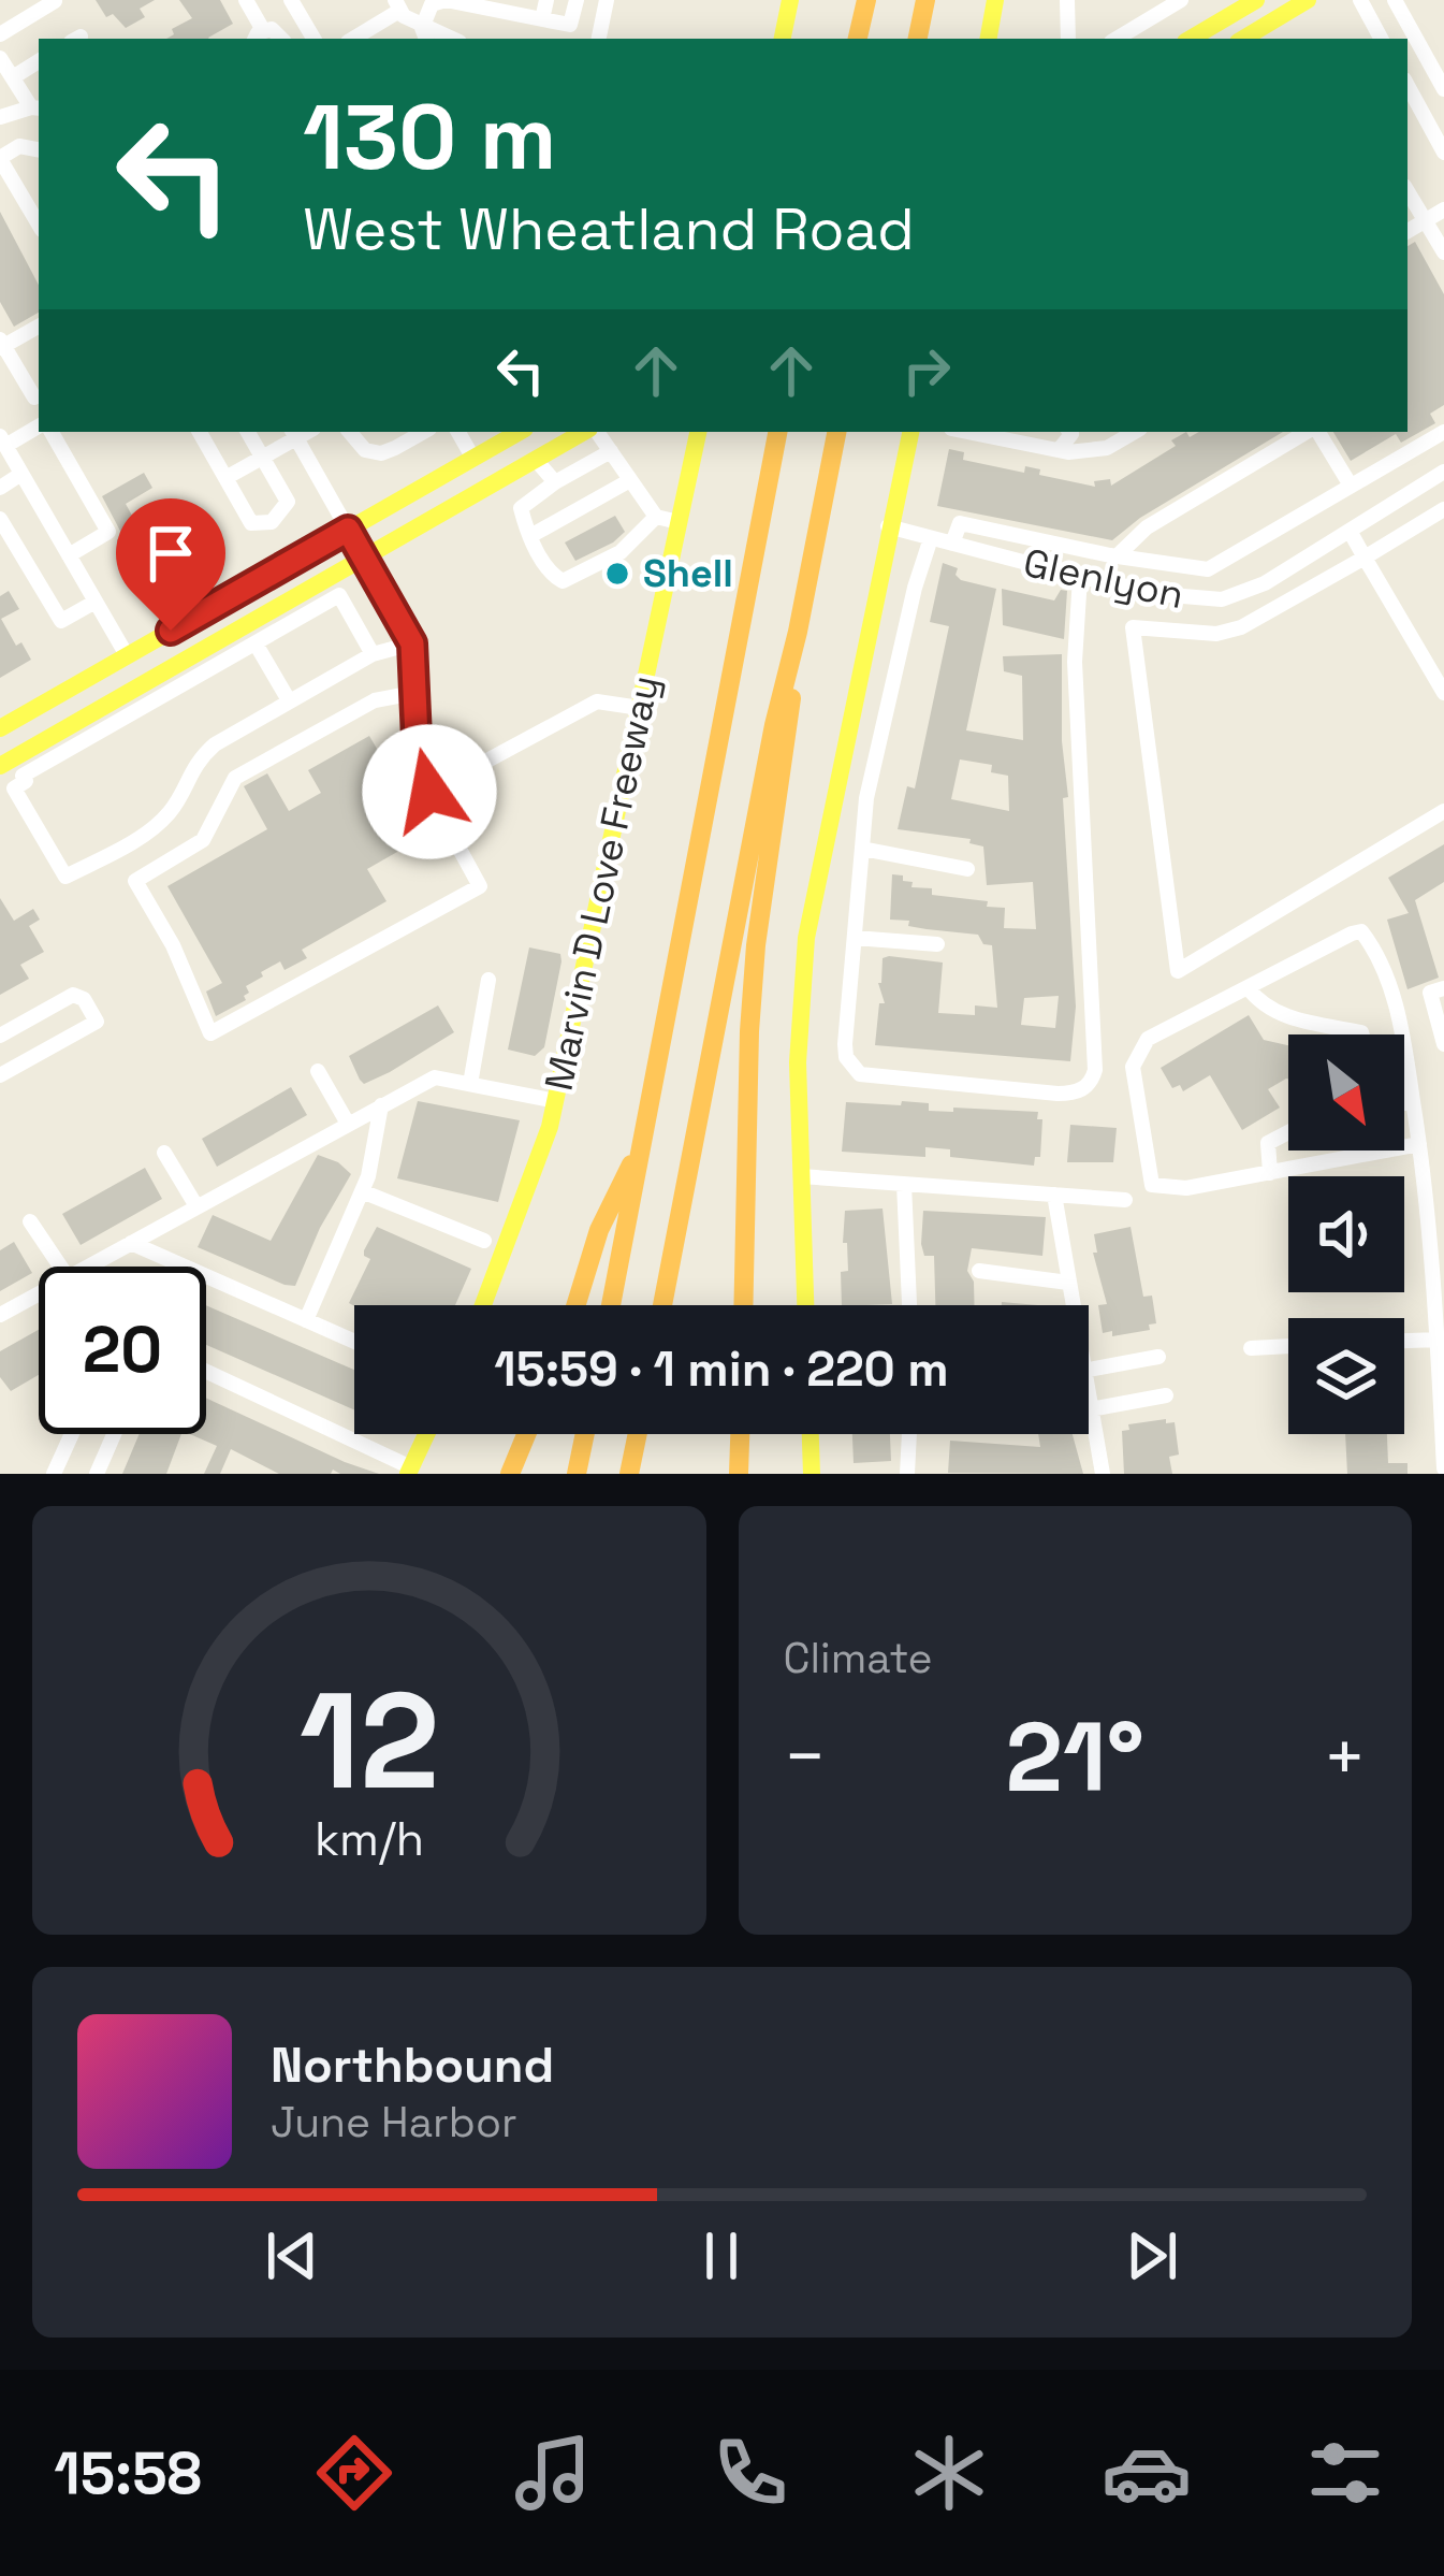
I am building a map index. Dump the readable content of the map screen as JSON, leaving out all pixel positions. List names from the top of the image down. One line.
{"streets":{"main road":["Marvin D Love Freeway"],"street":["Glenlyon"]},"places":["Shell"],"north":"bottom right","page":{"turn":["130 m","West Wheatland Road"],"limit":"20","trip":"15:59 · 1 min · 220 m","tile":"Climate","heat":["−","21°","+"],"song":["Northbound","June Harbor"],"tabs":"15:58","gauge":["12","km/h"]}}
